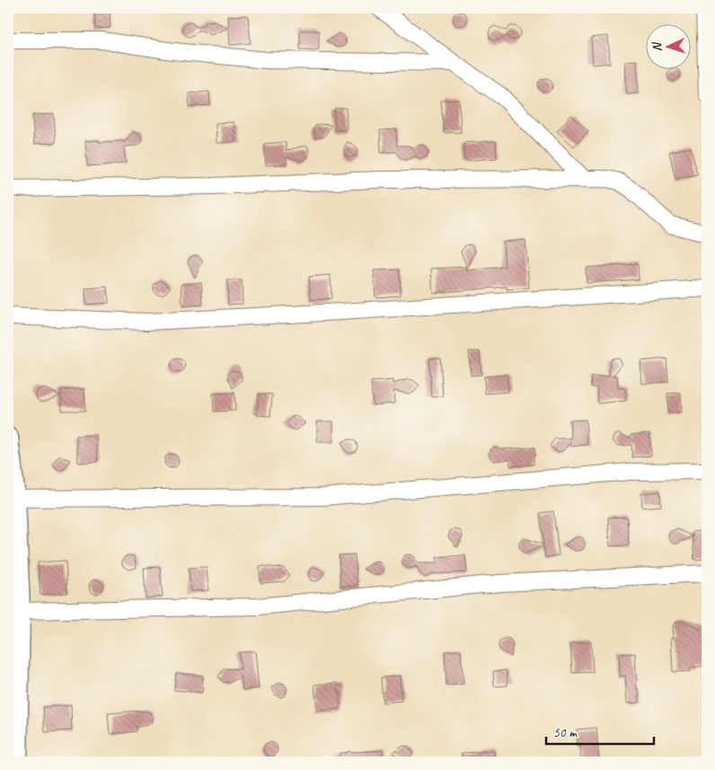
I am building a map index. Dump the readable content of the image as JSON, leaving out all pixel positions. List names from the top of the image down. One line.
{"scale_bar":"50 m","north":"left"}
